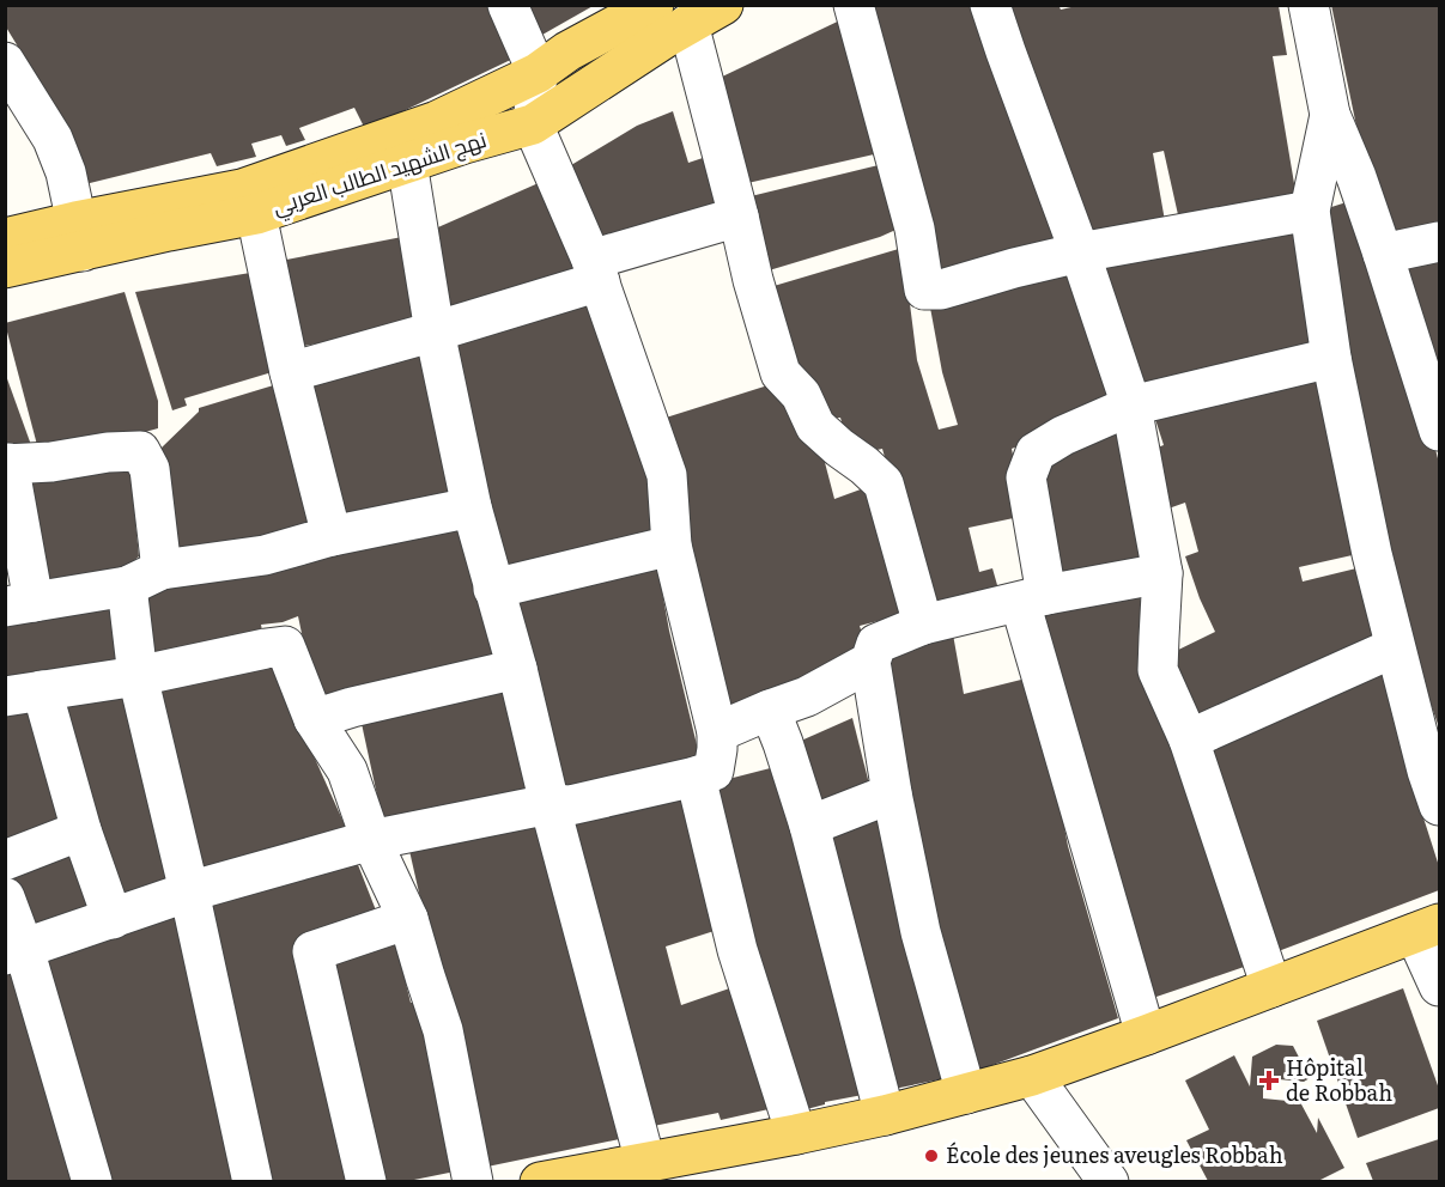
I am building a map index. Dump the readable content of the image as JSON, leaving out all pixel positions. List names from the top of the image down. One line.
{"streets":{"main road":["نهج الشهيد الطالب العربي"]},"places":{"health":["Hôpital de Robbah"],"other":["École des jeunes aveugles Robbah"]}}
